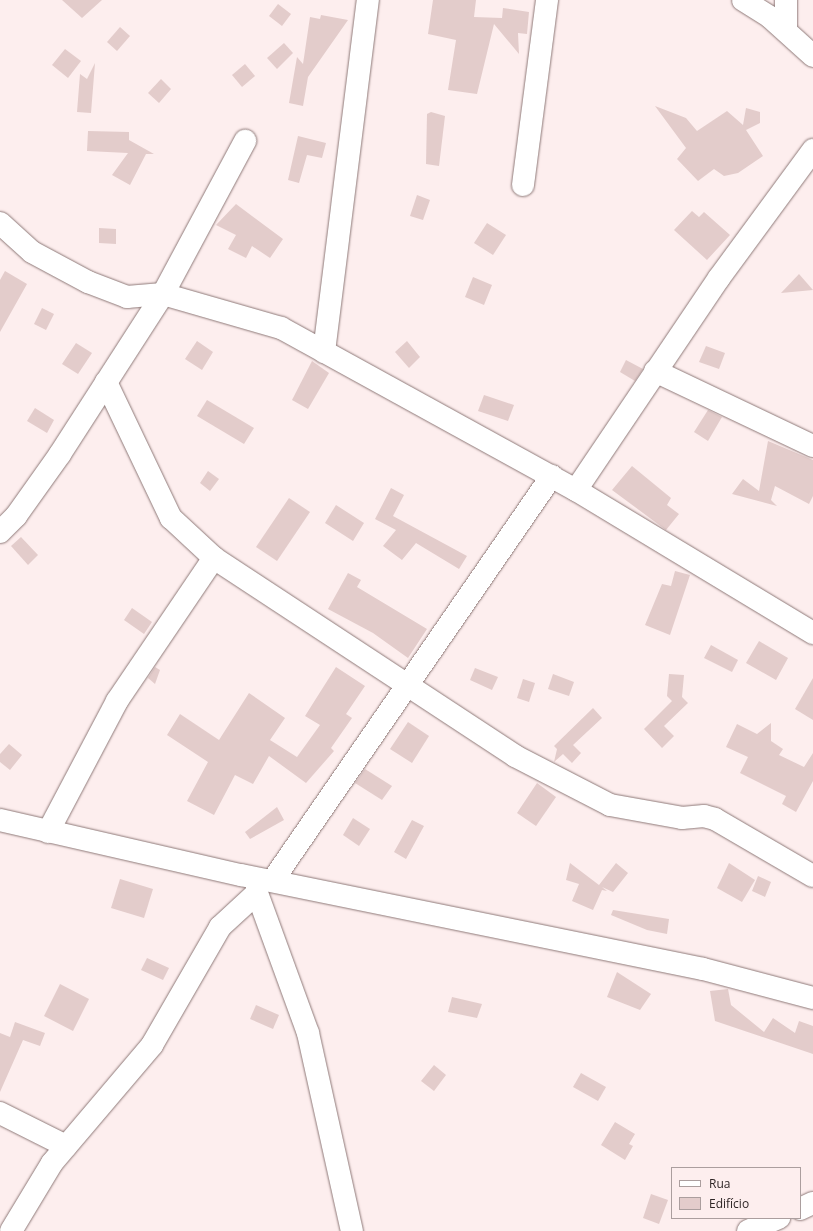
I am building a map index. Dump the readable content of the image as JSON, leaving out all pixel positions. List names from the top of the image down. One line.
{"legend":["Rua","Edifício"]}
